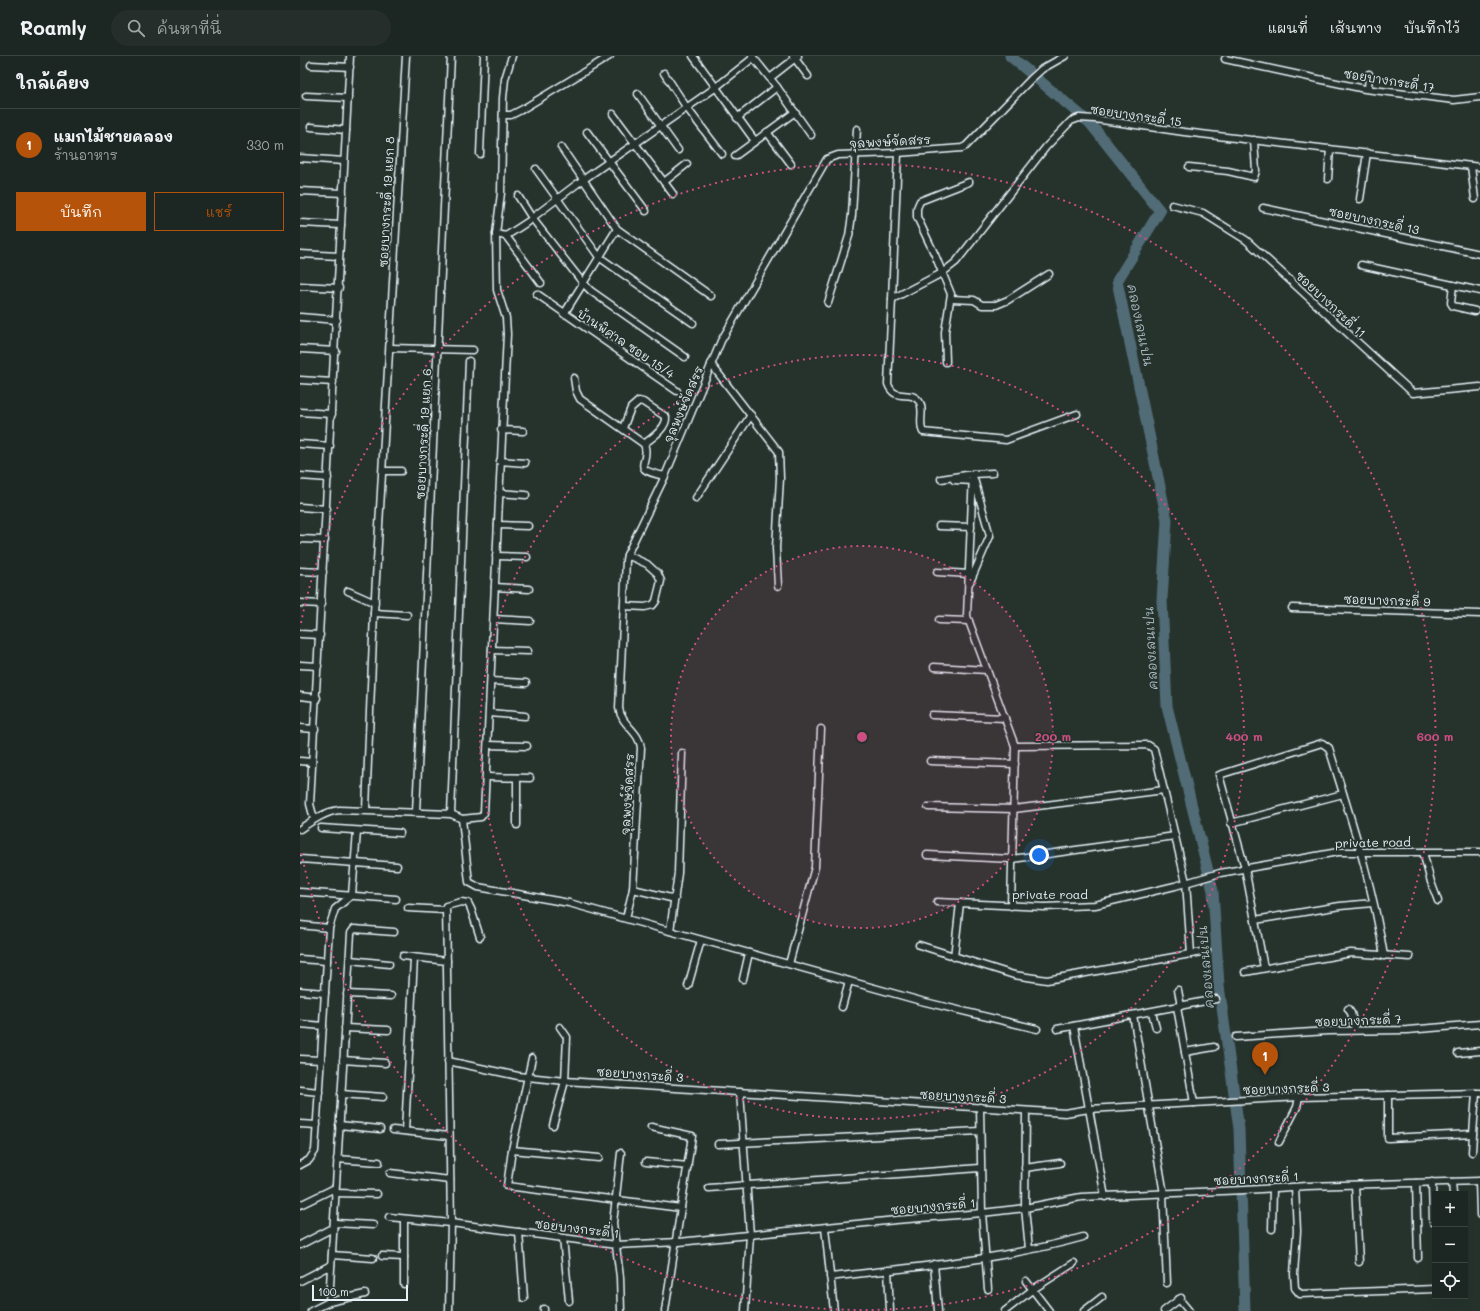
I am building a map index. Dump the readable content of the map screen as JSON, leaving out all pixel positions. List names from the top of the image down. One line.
{"streets":{"street":["ซอยบางกระดี่ 17","ซอยบางกระดี่ 15","จุลพงษ์จัดสรร","ซอยบางกระดี่ 19 แยก 8","ซอยบางกระดี่ 13","ซอยบางกระดี่ 11","บ้านพิศาล ซอย 15/4","ซอยบางกระดี่ 19 แยก 6","ซอยบางกระดี่ 9","private road","ซอยบางกระดี่ 7","ซอยบางกระดี่ 3","ซอยบางกระดี่ 1"]},"water":["คลองเลนเปน"],"scale_bar":"100 m","page":{"header":"Roamly","search":"ค้นหาที่นี่","nav":["แผนที่","เส้นทาง","บันทึกไว้"],"heading":"ใกล้เคียง","list":[{"mark":"1","name":"แมกไม้ชายคลอง","note":"ร้านอาหาร","value":"330 m"}],"buttons":["บันทึก","แชร์"],"pins":"1","map_buttons":["+","−"],"scale":"100 m"},"rings":["200 m","400 m","600 m"]}
